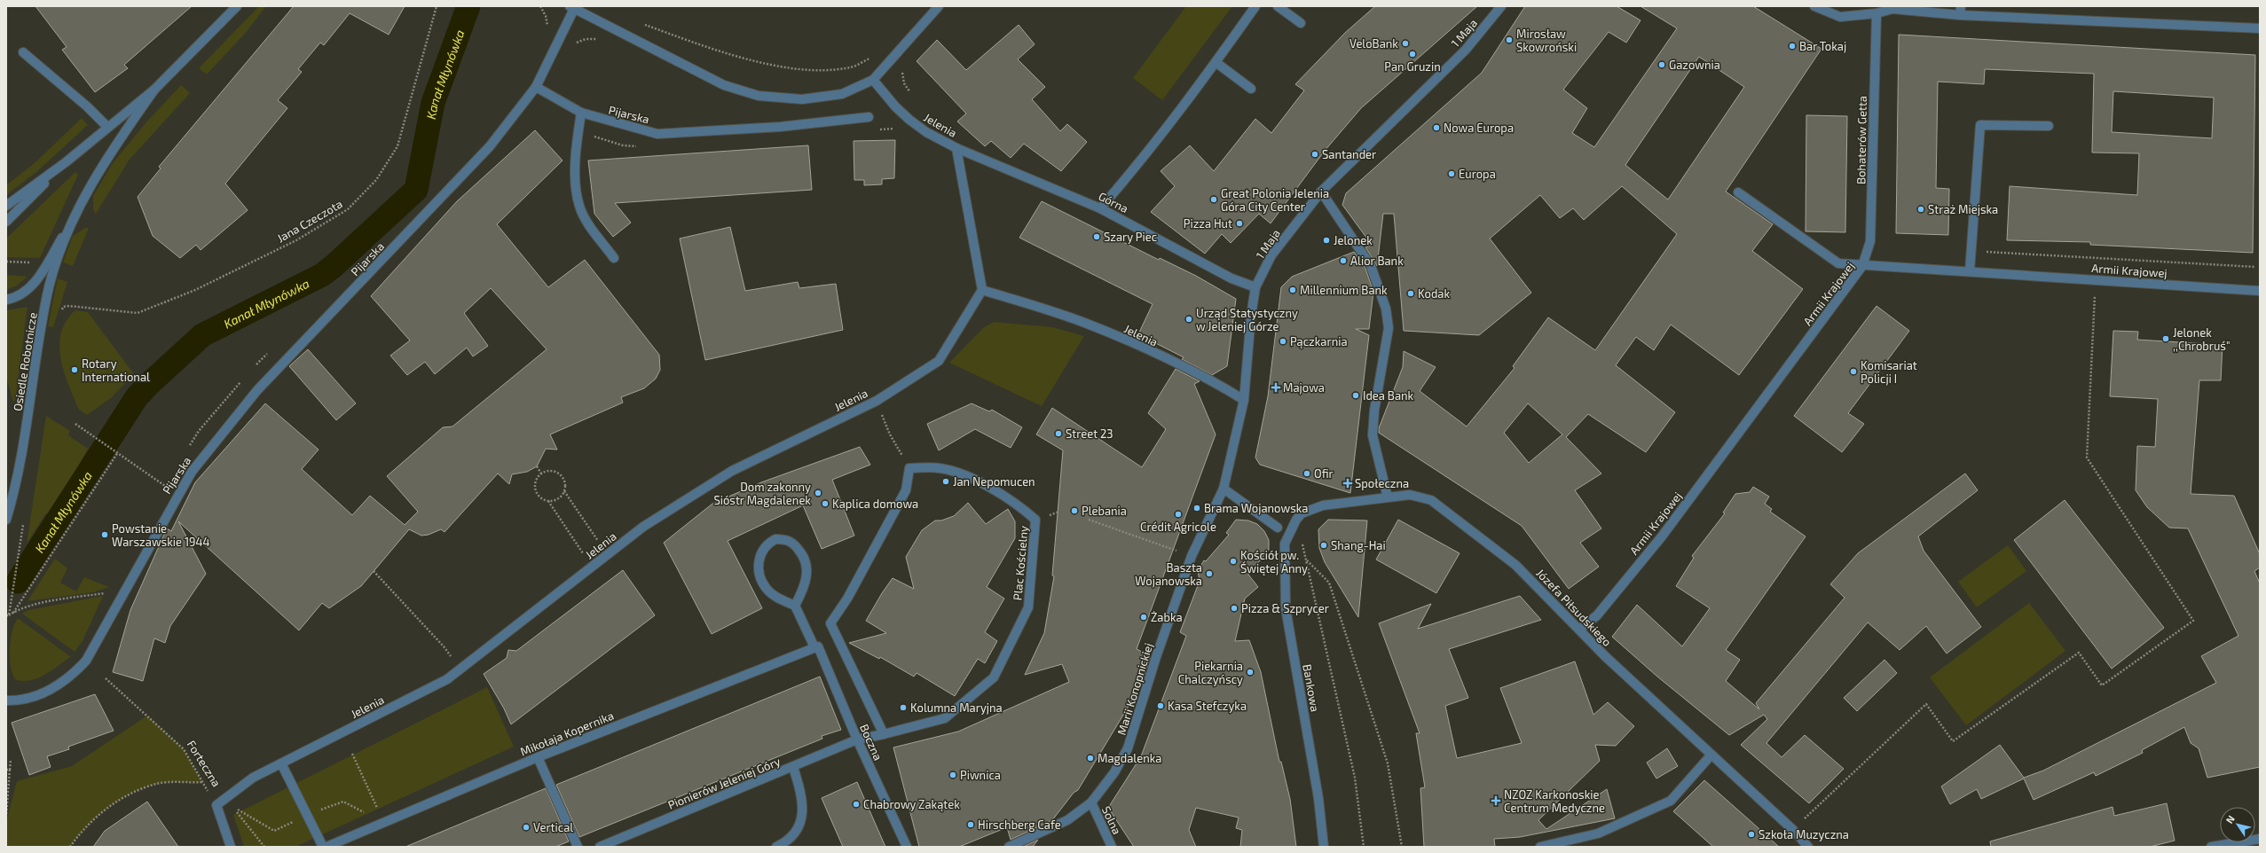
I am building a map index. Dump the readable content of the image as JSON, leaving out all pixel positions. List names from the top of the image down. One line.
{"streets":{"street":["1 Maja","Pijarska","Jelenia","Bohaterów Getta","Górna","Armii Krajowej","Osiedle Robotnicze","Plac Kościelny","Józefa Piłsudskiego","Bankowa","Marii Konopnickiej","Mikołaja Kopernika","Boczna","Forteczna","Pionierów Jeleniej Góry","Solna"],"path":["Jana Czeczota"]},"crossings":[["1 Maja","Jelenia"],["1 Maja","Górna"],["1 Maja","Marii Konopnickiej"],["Jelenia","Górna"],["Jelenia","Forteczna"],["Bohaterów Getta","Armii Krajowej"],["Armii Krajowej","Józefa Piłsudskiego"],["Plac Kościelny","Boczna"],["Plac Kościelny","Pionierów Jeleniej Góry"],["Józefa Piłsudskiego","Bankowa"],["Marii Konopnickiej","Solna"],["Mikołaja Kopernika","Boczna"],["Boczna","Pionierów Jeleniej Góry"]],"water":["Kanał Młynówka"],"places":{"other":["Mirosław Skowroński","VeloBank","Bar Tokaj","Pan Gruzin","Gazownia","Nowa Europa","Santander","Europa","Great Polonia Jelenia Góra City Center","Straż Miejska","Pizza Hut","Szary Piec","Jelonek","Alior Bank","Millennium Bank","Kodak","Urząd Statystyczny w Jeleniej Górze","Jelonek ,,Chrobruś\"","Pączkarnia","Rotary International","Komisariat Policji I","Idea Bank","Street 23","Ofir","Jan Nepomucen","Dom zakonny Sióstr Magdalenek","Kaplica domowa","Brama Wojanowska","Plebania","Crédit Agricole","Powstanie Warszawskie 1944","Shang-Hai","Kościół pw. Świętej Anny","Baszta Wojanowska","Pizza & Szprycer","Żabka","Piekarnia Chalczyńscy","Kasa Stefczyka","Kolumna Maryjna","Magdalenka","Piwnica","Chabrowy Zakątek","Hirschberg Cafe","Vertical","Szkoła Muzyczna"],"health":["Majowa","Społeczna","NZOZ Karkonoskie Centrum Medyczne"]},"north":"top left"}
